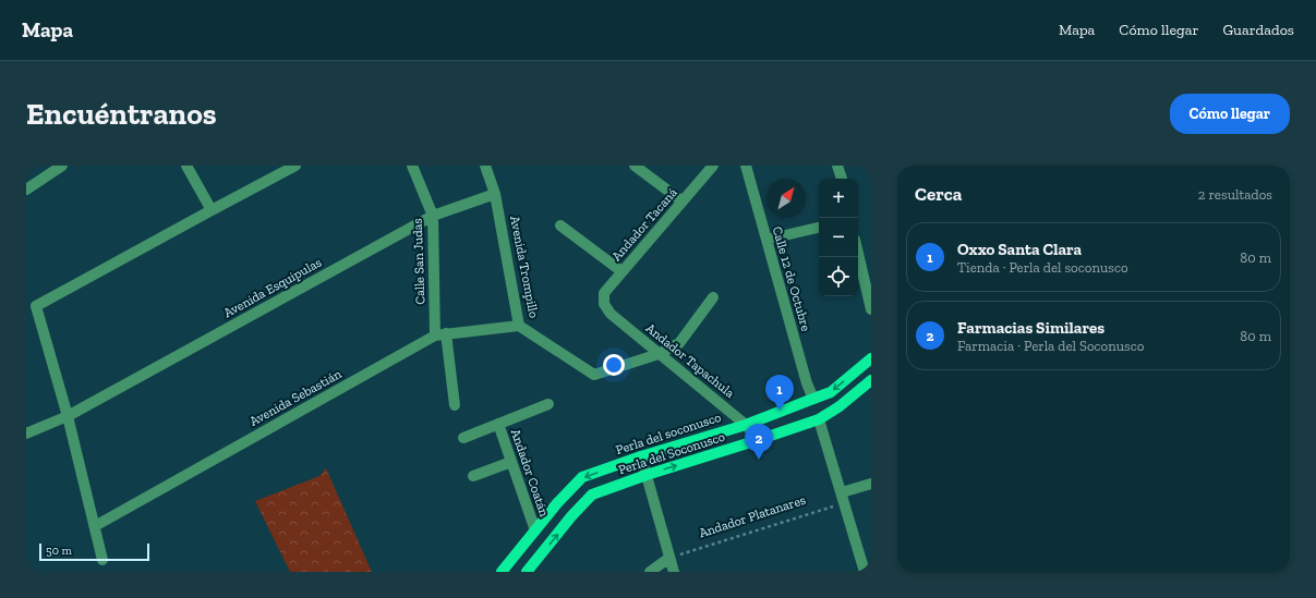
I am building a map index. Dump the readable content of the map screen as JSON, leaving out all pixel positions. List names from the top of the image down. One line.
{"streets":{"main road":["Perla del soconusco","Perla del Soconusco"],"street":["Andador Tacaná","Calle San Judas","Avenida Trompillo","Calle 12 de Octubre","Avenida Esquipulas","Andador Tapachula","Avenida Sebastián","Andador Coatán"],"path":["Andador Platanares"]},"crossings":[["Andador Tacaná","Andador Tapachula"],["Calle San Judas","Avenida Esquipulas"],["Calle San Judas","Avenida Sebastián"],["Avenida Trompillo","Avenida Esquipulas"],["Avenida Trompillo","Andador Tapachula"],["Avenida Trompillo","Avenida Sebastián"],["Calle 12 de Octubre","Perla del soconusco"],["Andador Tapachula","Perla del soconusco"],["Andador Tapachula","Perla del Soconusco"],["Perla del soconusco","Andador Coatán"]],"one_way":["Perla del soconusco","Perla del Soconusco"],"scale_bar":"50 m","north":"top right","page":{"header":"Mapa","nav":["Mapa","Cómo llegar","Guardados"],"buttons":"Cómo llegar","title":"Encuéntranos","heading":["Cerca","2 resultados"],"map_buttons":["+","−"],"list":[{"mark":"1","name":"Oxxo Santa Clara","note":"Tienda · Perla del soconusco","value":"80 m"},{"mark":"2","name":"Farmacias Similares","note":"Farmacia · Perla del Soconusco","value":"80 m"}],"pins":["1","2"],"scale":"50 m"}}
